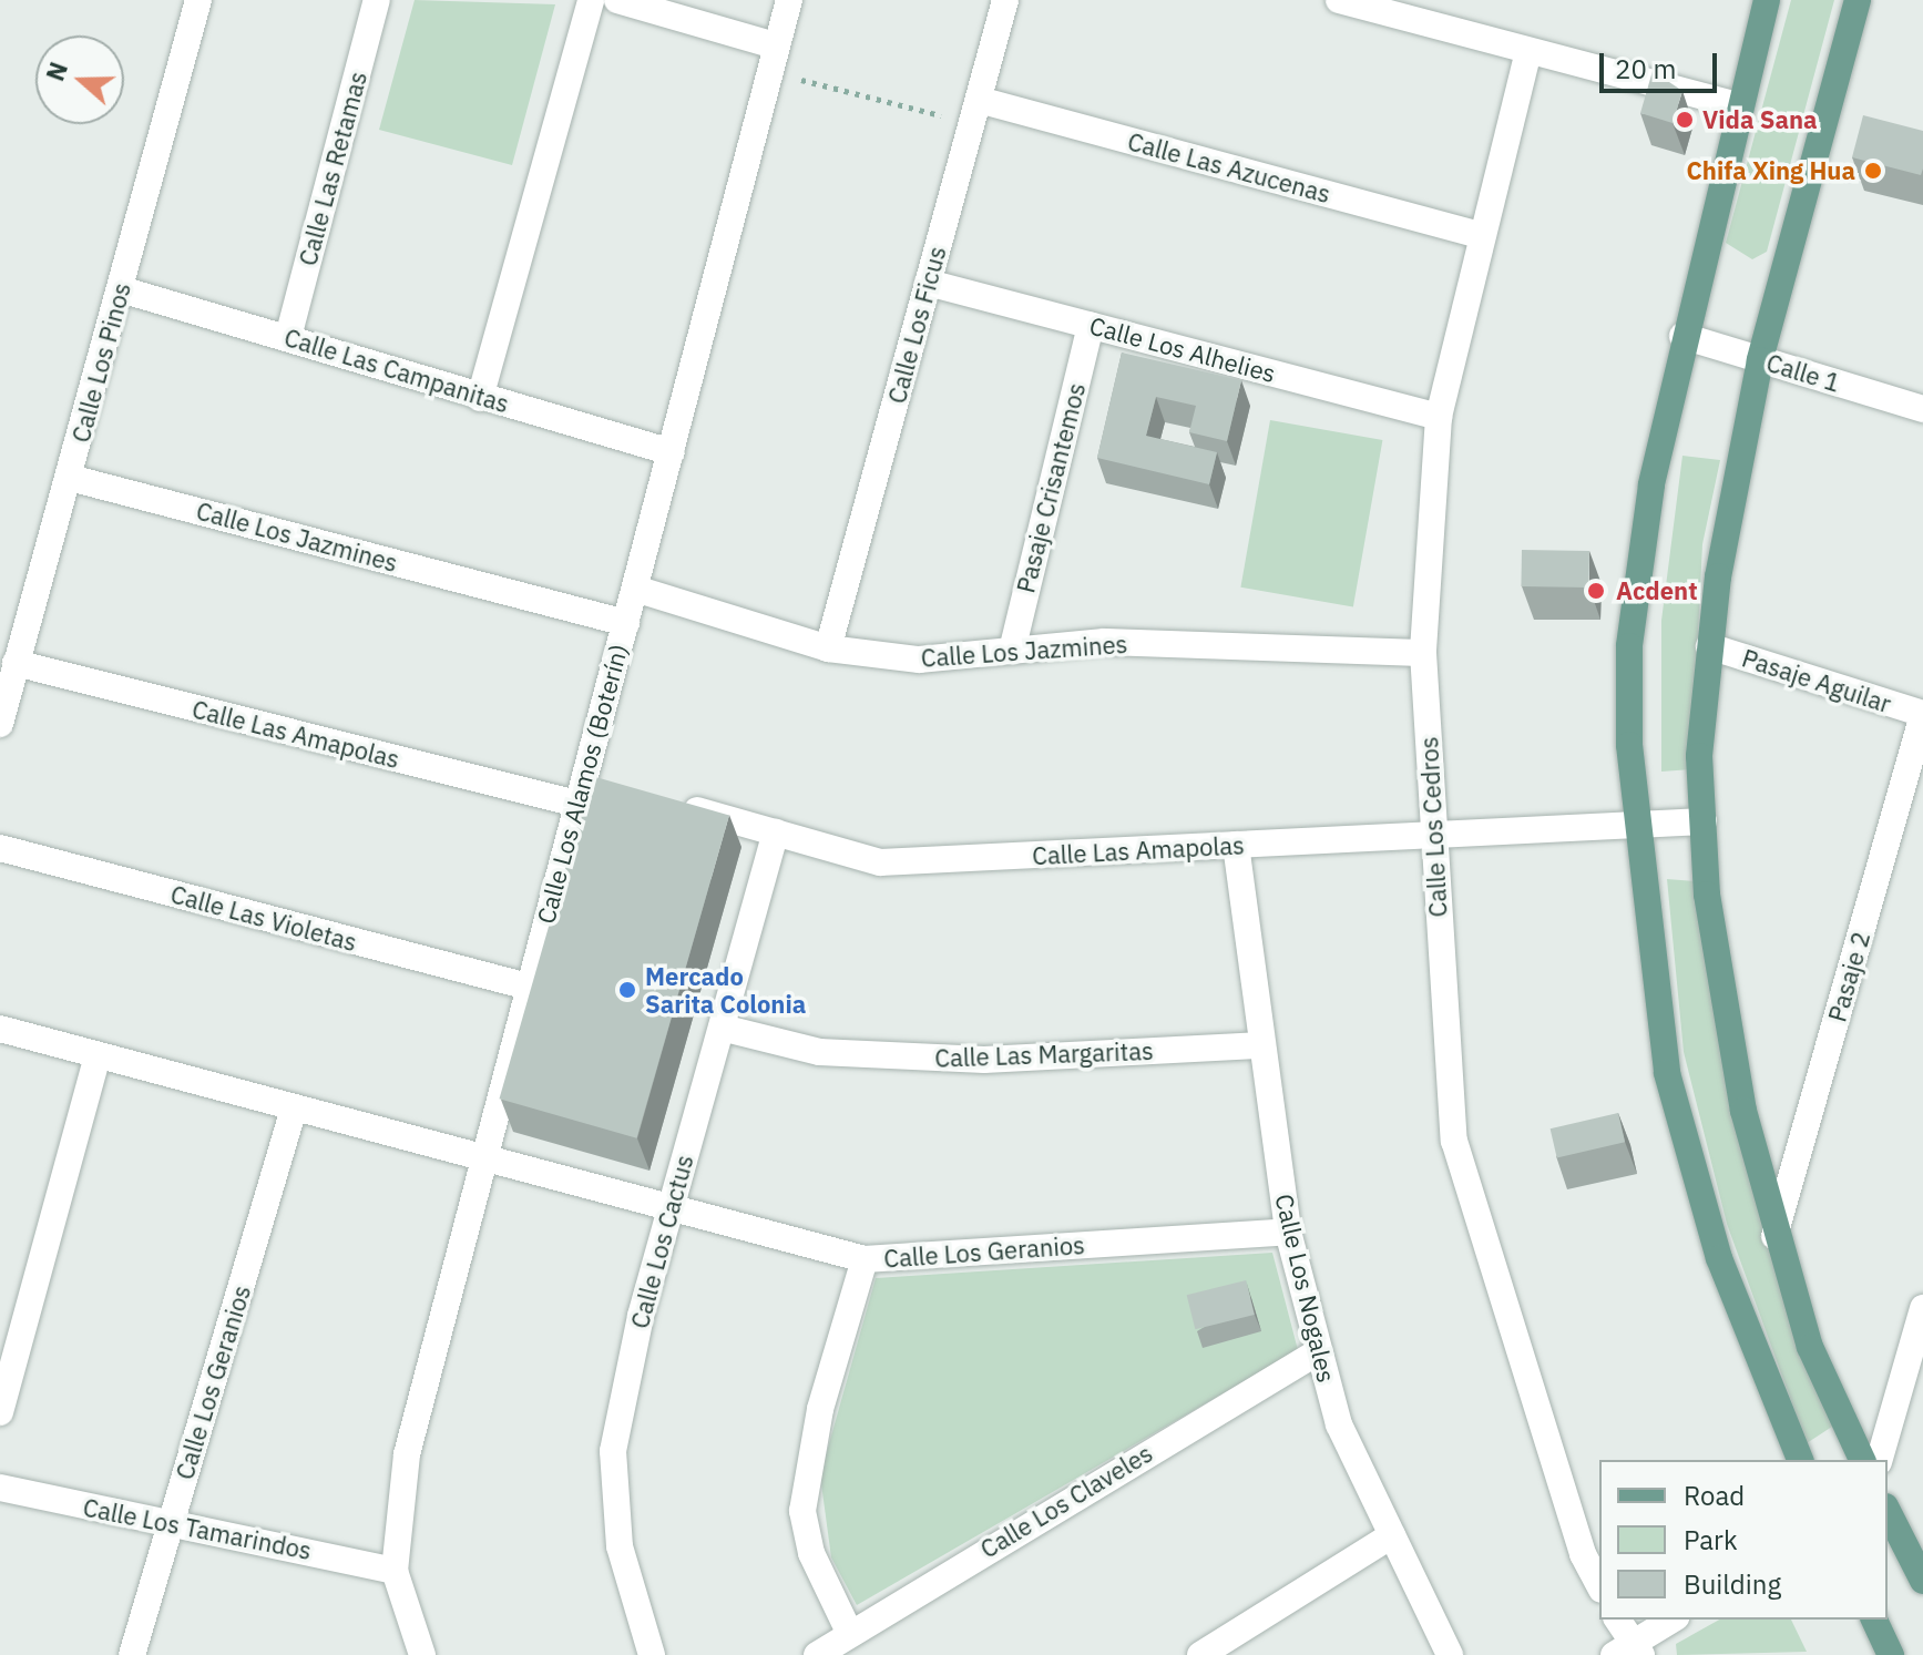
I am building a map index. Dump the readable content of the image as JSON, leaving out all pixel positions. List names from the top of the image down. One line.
{"streets":{"street":["Calle Las Azucenas","Calle Las Retamas","Calle Los Ficus","Calle Los Alhelies","Calle Los Pinos","Calle Las Campanitas","Calle 1","Pasaje Crisantemos","Calle Los Jazmines","Pasaje Aguilar","Calle Las Amapolas","Calle Los Alamos (Boterín)","Calle Los Cedros","Calle Las Violetas","Pasaje 2","Calle Las Margaritas","Calle Los Cactus","Calle Los Geranios","Calle Los Nogales","Calle Los Claveles","Calle Los Tamarindos"]},"crossings":[["Calle Las Azucenas","Calle Los Ficus"],["Calle Las Azucenas","Calle Los Cedros"],["Calle Las Retamas","Calle Las Campanitas"],["Calle Los Ficus","Calle Los Alhelies"],["Calle Los Ficus","Calle Los Jazmines"],["Calle Los Alhelies","Pasaje Crisantemos"],["Calle Los Alhelies","Calle Los Cedros"],["Calle Los Pinos","Calle Las Campanitas"],["Calle Los Pinos","Calle Los Jazmines"],["Calle Los Pinos","Calle Las Amapolas"],["Calle Las Campanitas","Calle Los Alamos (Boterín)"],["Pasaje Crisantemos","Calle Los Jazmines"],["Calle Los Jazmines","Calle Los Alamos (Boterín)"],["Calle Los Jazmines","Calle Los Cedros"],["Pasaje Aguilar","Pasaje 2"],["Calle Las Amapolas","Calle Los Alamos (Boterín)"],["Calle Las Amapolas","Calle Los Cedros"],["Calle Las Amapolas","Calle Los Cactus"],["Calle Las Amapolas","Calle Los Nogales"],["Calle Los Alamos (Boterín)","Calle Las Violetas"],["Calle Los Alamos (Boterín)","Calle Los Geranios"],["Calle Los Alamos (Boterín)","Calle Los Tamarindos"],["Calle Las Margaritas","Calle Los Cactus"],["Calle Las Margaritas","Calle Los Nogales"],["Calle Los Cactus","Calle Los Geranios"],["Calle Los Geranios","Calle Los Nogales"],["Calle Los Geranios","Calle Los Tamarindos"],["Calle Los Nogales","Calle Los Claveles"]],"places":["Vida Sana","Chifa Xing Hua","Acdent","Mercado Sarita Colonia"],"legend":["Road","Park","Building"],"scale_bar":"20 m","north":"left"}
